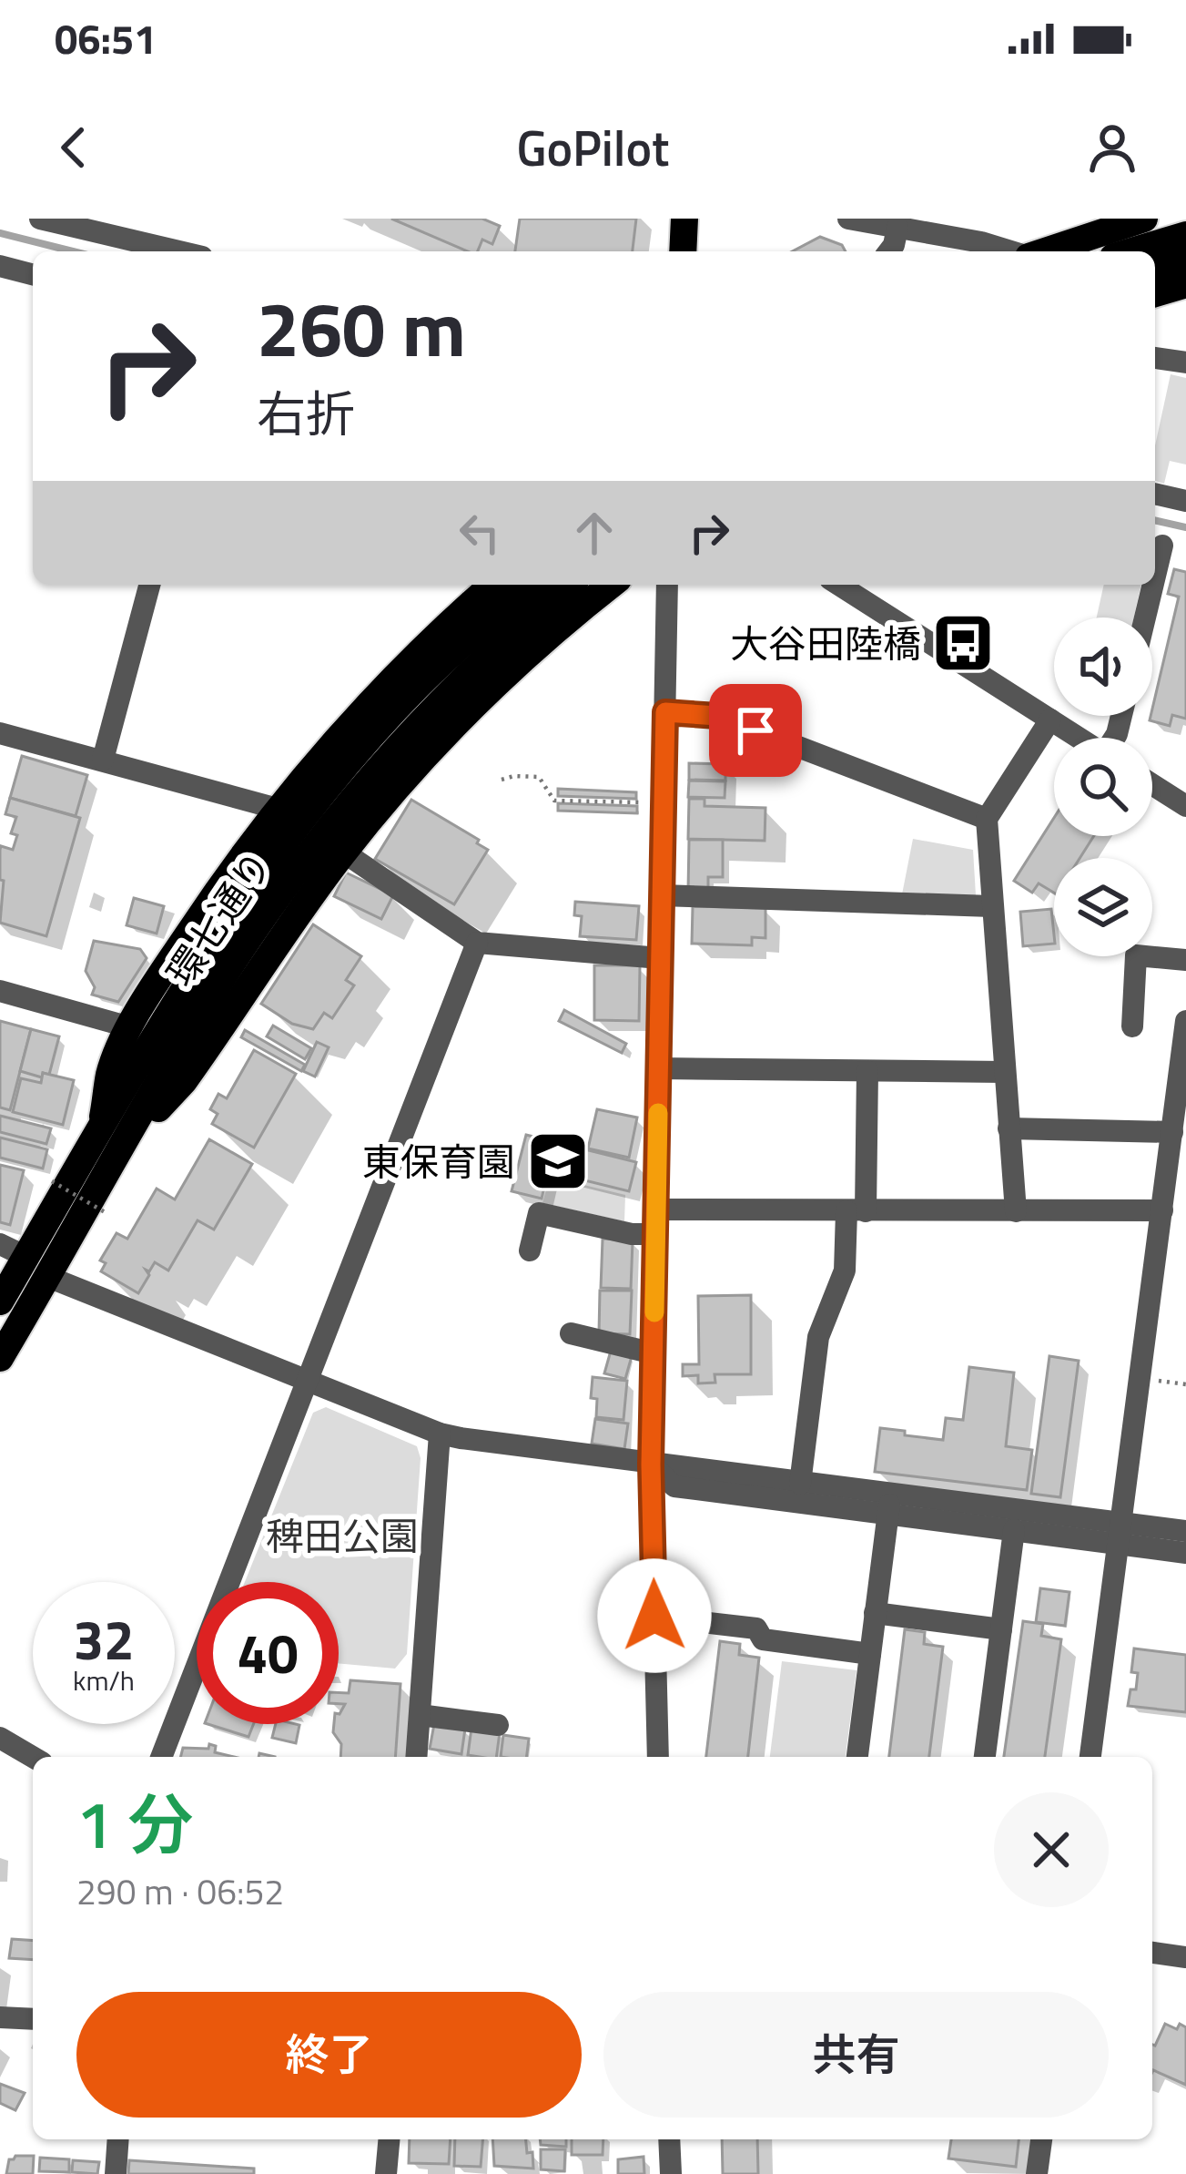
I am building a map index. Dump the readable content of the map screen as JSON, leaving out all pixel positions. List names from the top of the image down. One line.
{"streets":{"main road":["環七通り"]},"parks":["稗田公園"],"places":{"bus stop":["大谷田陸橋"],"school or university":["東保育園"]},"page":{"status":"06:51","header":"GoPilot","turn":["260 m","右折"],"speed":"32 km/h","limit":"40","heading":["1 分","290 m · 06:52"],"buttons":["終了","共有"]}}
